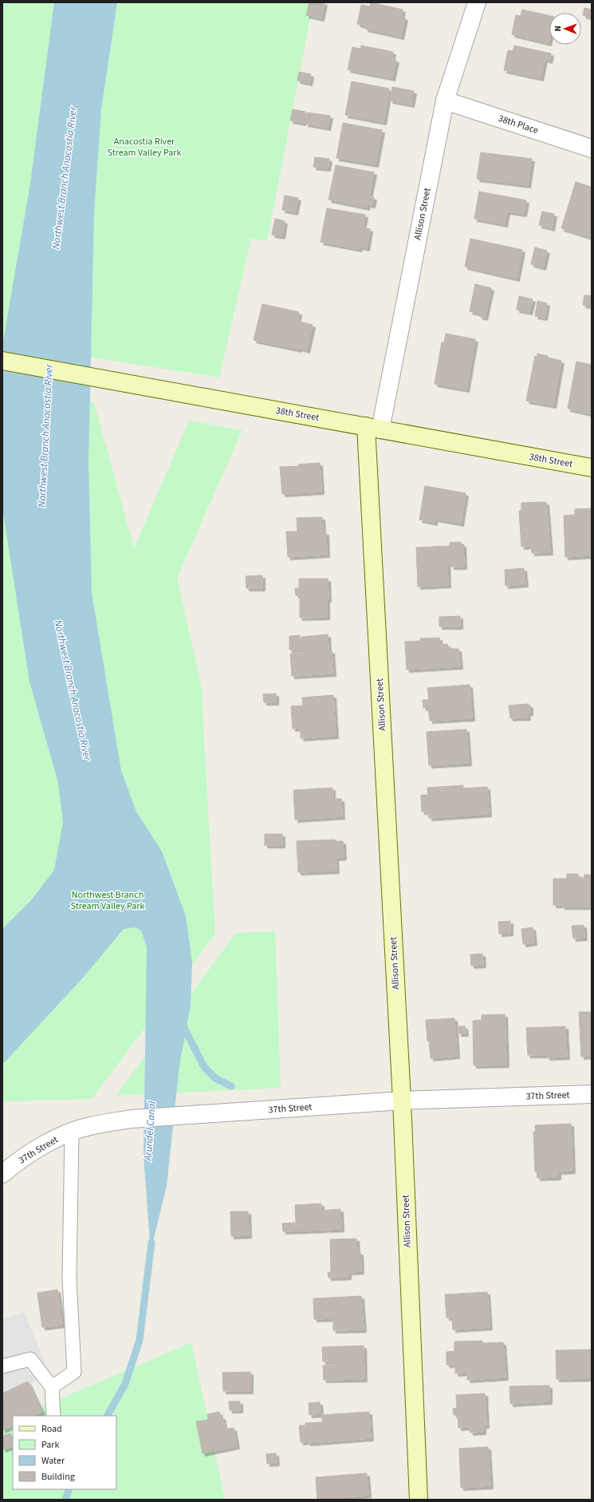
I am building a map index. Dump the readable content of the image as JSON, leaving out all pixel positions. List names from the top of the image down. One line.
{"streets":{"street":["38th Place","Allison Street","38th Street","37th Street"]},"crossings":[["38th Place","Allison Street"],["Allison Street","38th Street"],["Allison Street","37th Street"]],"water":["Northwest Branch Anacostia River","Arundel Canal"],"parks":["Anacostia River Stream Valley Park","Northwest Branch Stream Valley Park"],"legend":["Road","Park","Water","Building"],"north":"left"}
